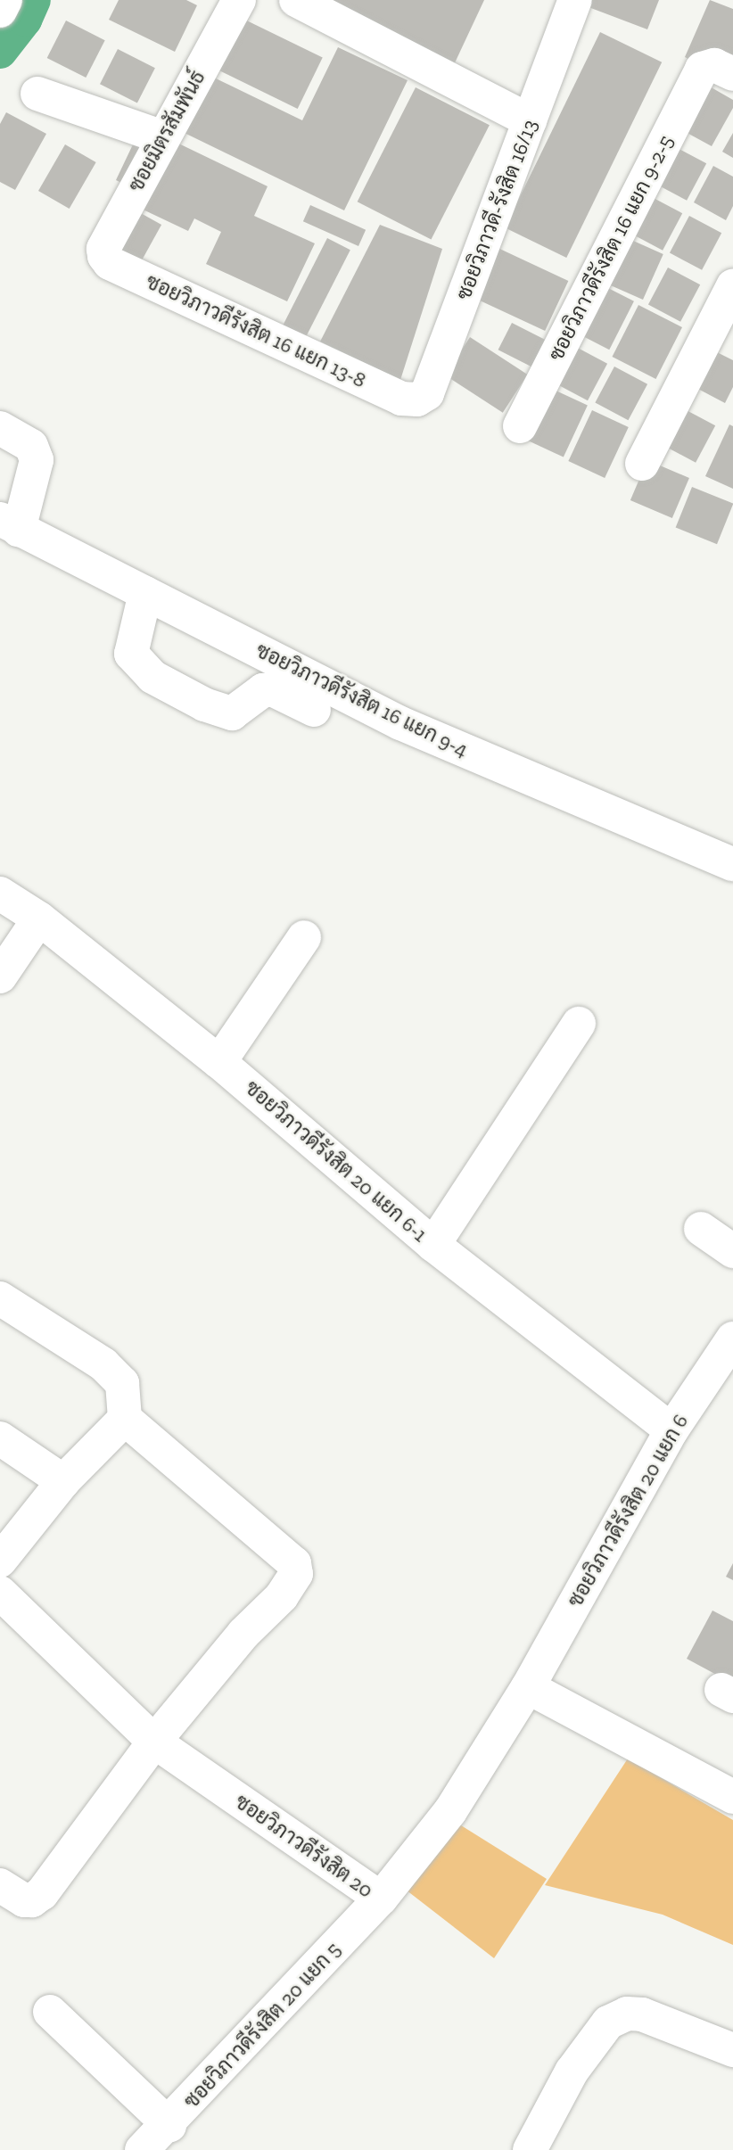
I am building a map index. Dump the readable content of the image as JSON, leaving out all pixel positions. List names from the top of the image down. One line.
{"streets":{"street":["ซอยมิตรสัมพันธ์","ซอยวิภาวดี-รังสิต 16/13","ซอยวิภาวดีรังสิต 16 แยก 9-2-5","ซอยวิภาวดีรังสิต 16 แยก 13-8","ซอยวิภาวดีรังสิต 16 แยก 9-4","ซอยวิภาวดีรังสิต 20 แยก 6-1","ซอยวิภาวดีรังสิต 20 แยก 6","ซอยวิภาวดีรังสิต 20","ซอยวิภาวดีรังสิต 20 แยก 5"]},"crossings":[["ซอยมิตรสัมพันธ์","ซอยวิภาวดีรังสิต 16 แยก 13-8"],["ซอยวิภาวดี-รังสิต 16/13","ซอยวิภาวดีรังสิต 16 แยก 13-8"],["ซอยวิภาวดีรังสิต 20 แยก 6-1","ซอยวิภาวดีรังสิต 20 แยก 6"],["ซอยวิภาวดีรังสิต 20 แยก 6","ซอยวิภาวดีรังสิต 20"],["ซอยวิภาวดีรังสิต 20","ซอยวิภาวดีรังสิต 20 แยก 5"]]}
